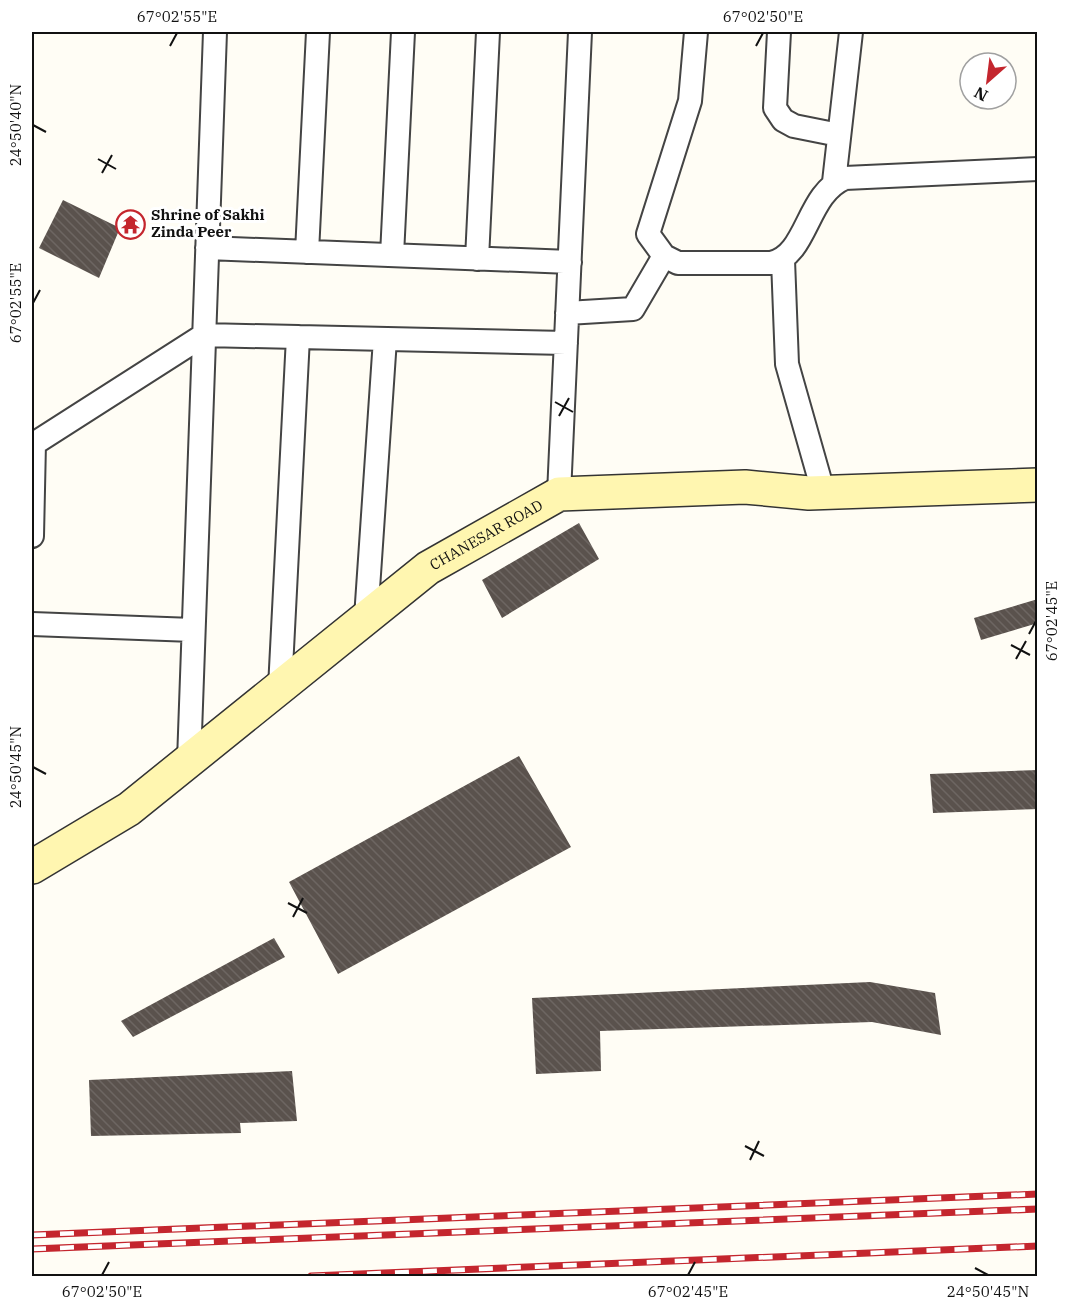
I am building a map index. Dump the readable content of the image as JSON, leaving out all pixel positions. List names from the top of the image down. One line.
{"streets":{"street":["CHANESAR ROAD"]},"places":{"temple":["Shrine of Sakhi Zinda Peer"]},"north":"bottom left","coordinates":["67°02'55\"E","67°02'50\"E","24°50'40\"N","67°02'45\"E","24°50'45\"N"]}
